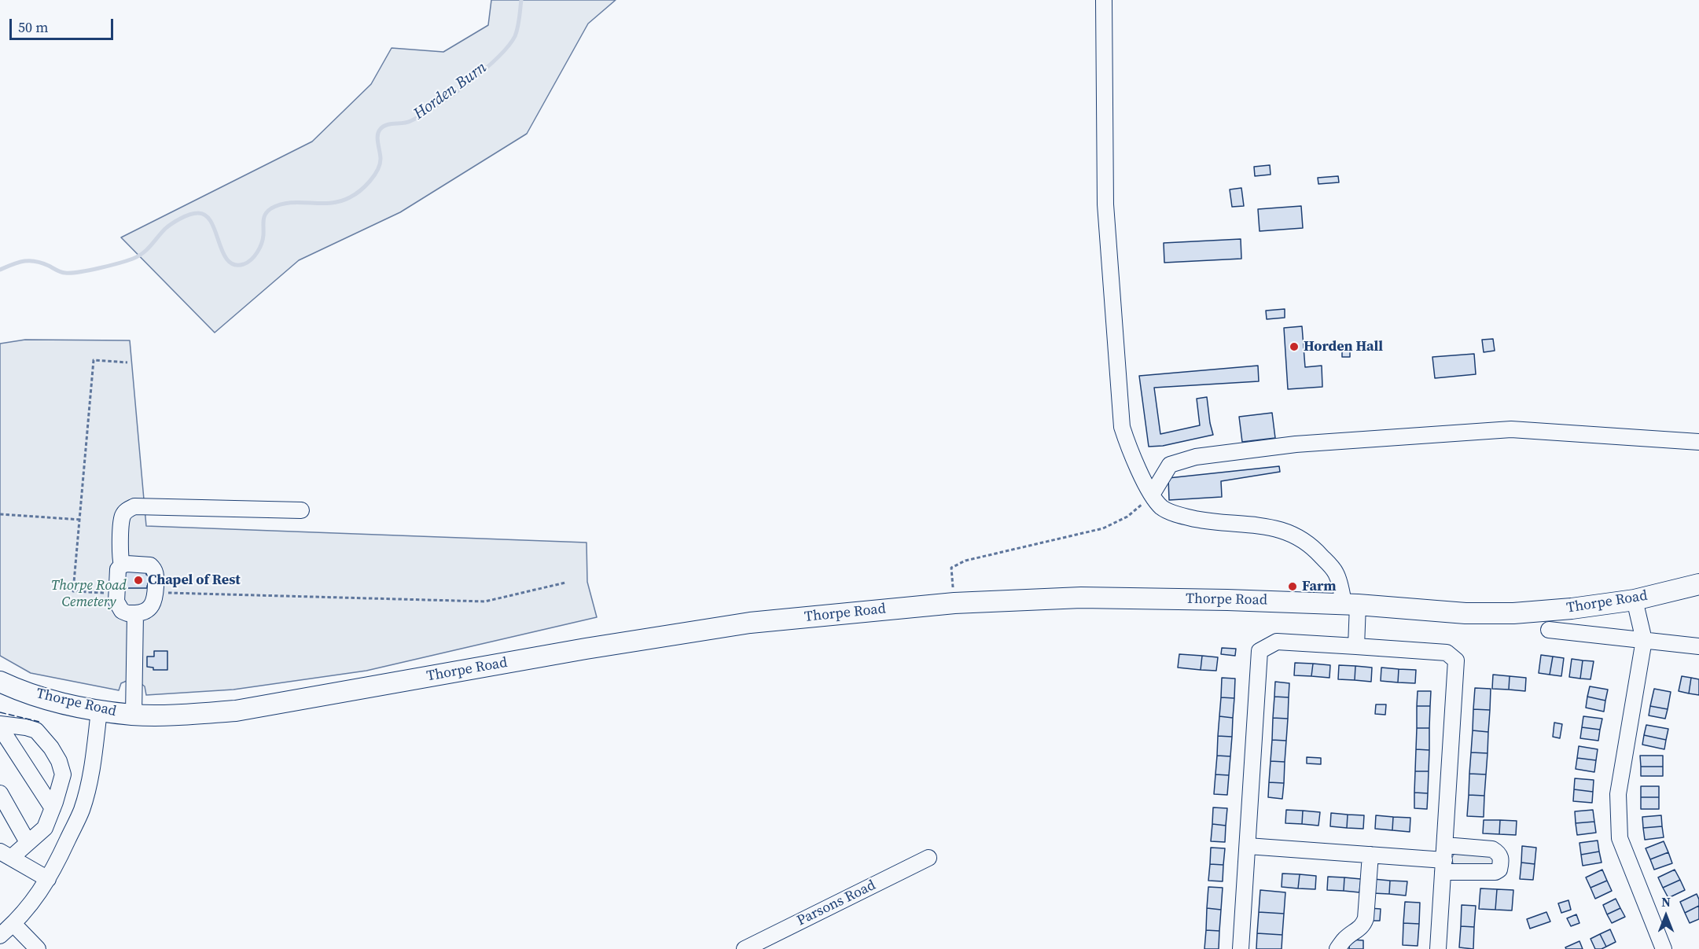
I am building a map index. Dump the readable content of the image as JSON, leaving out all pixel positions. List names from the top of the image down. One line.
{"streets":{"main road":["Thorpe Road"],"street":["Parsons Road"]},"water":["Horden Burn"],"parks":["Thorpe Road Cemetery"],"places":["Horden Hall","Chapel of Rest","Farm"],"scale_bar":"50 m","north":"top"}
